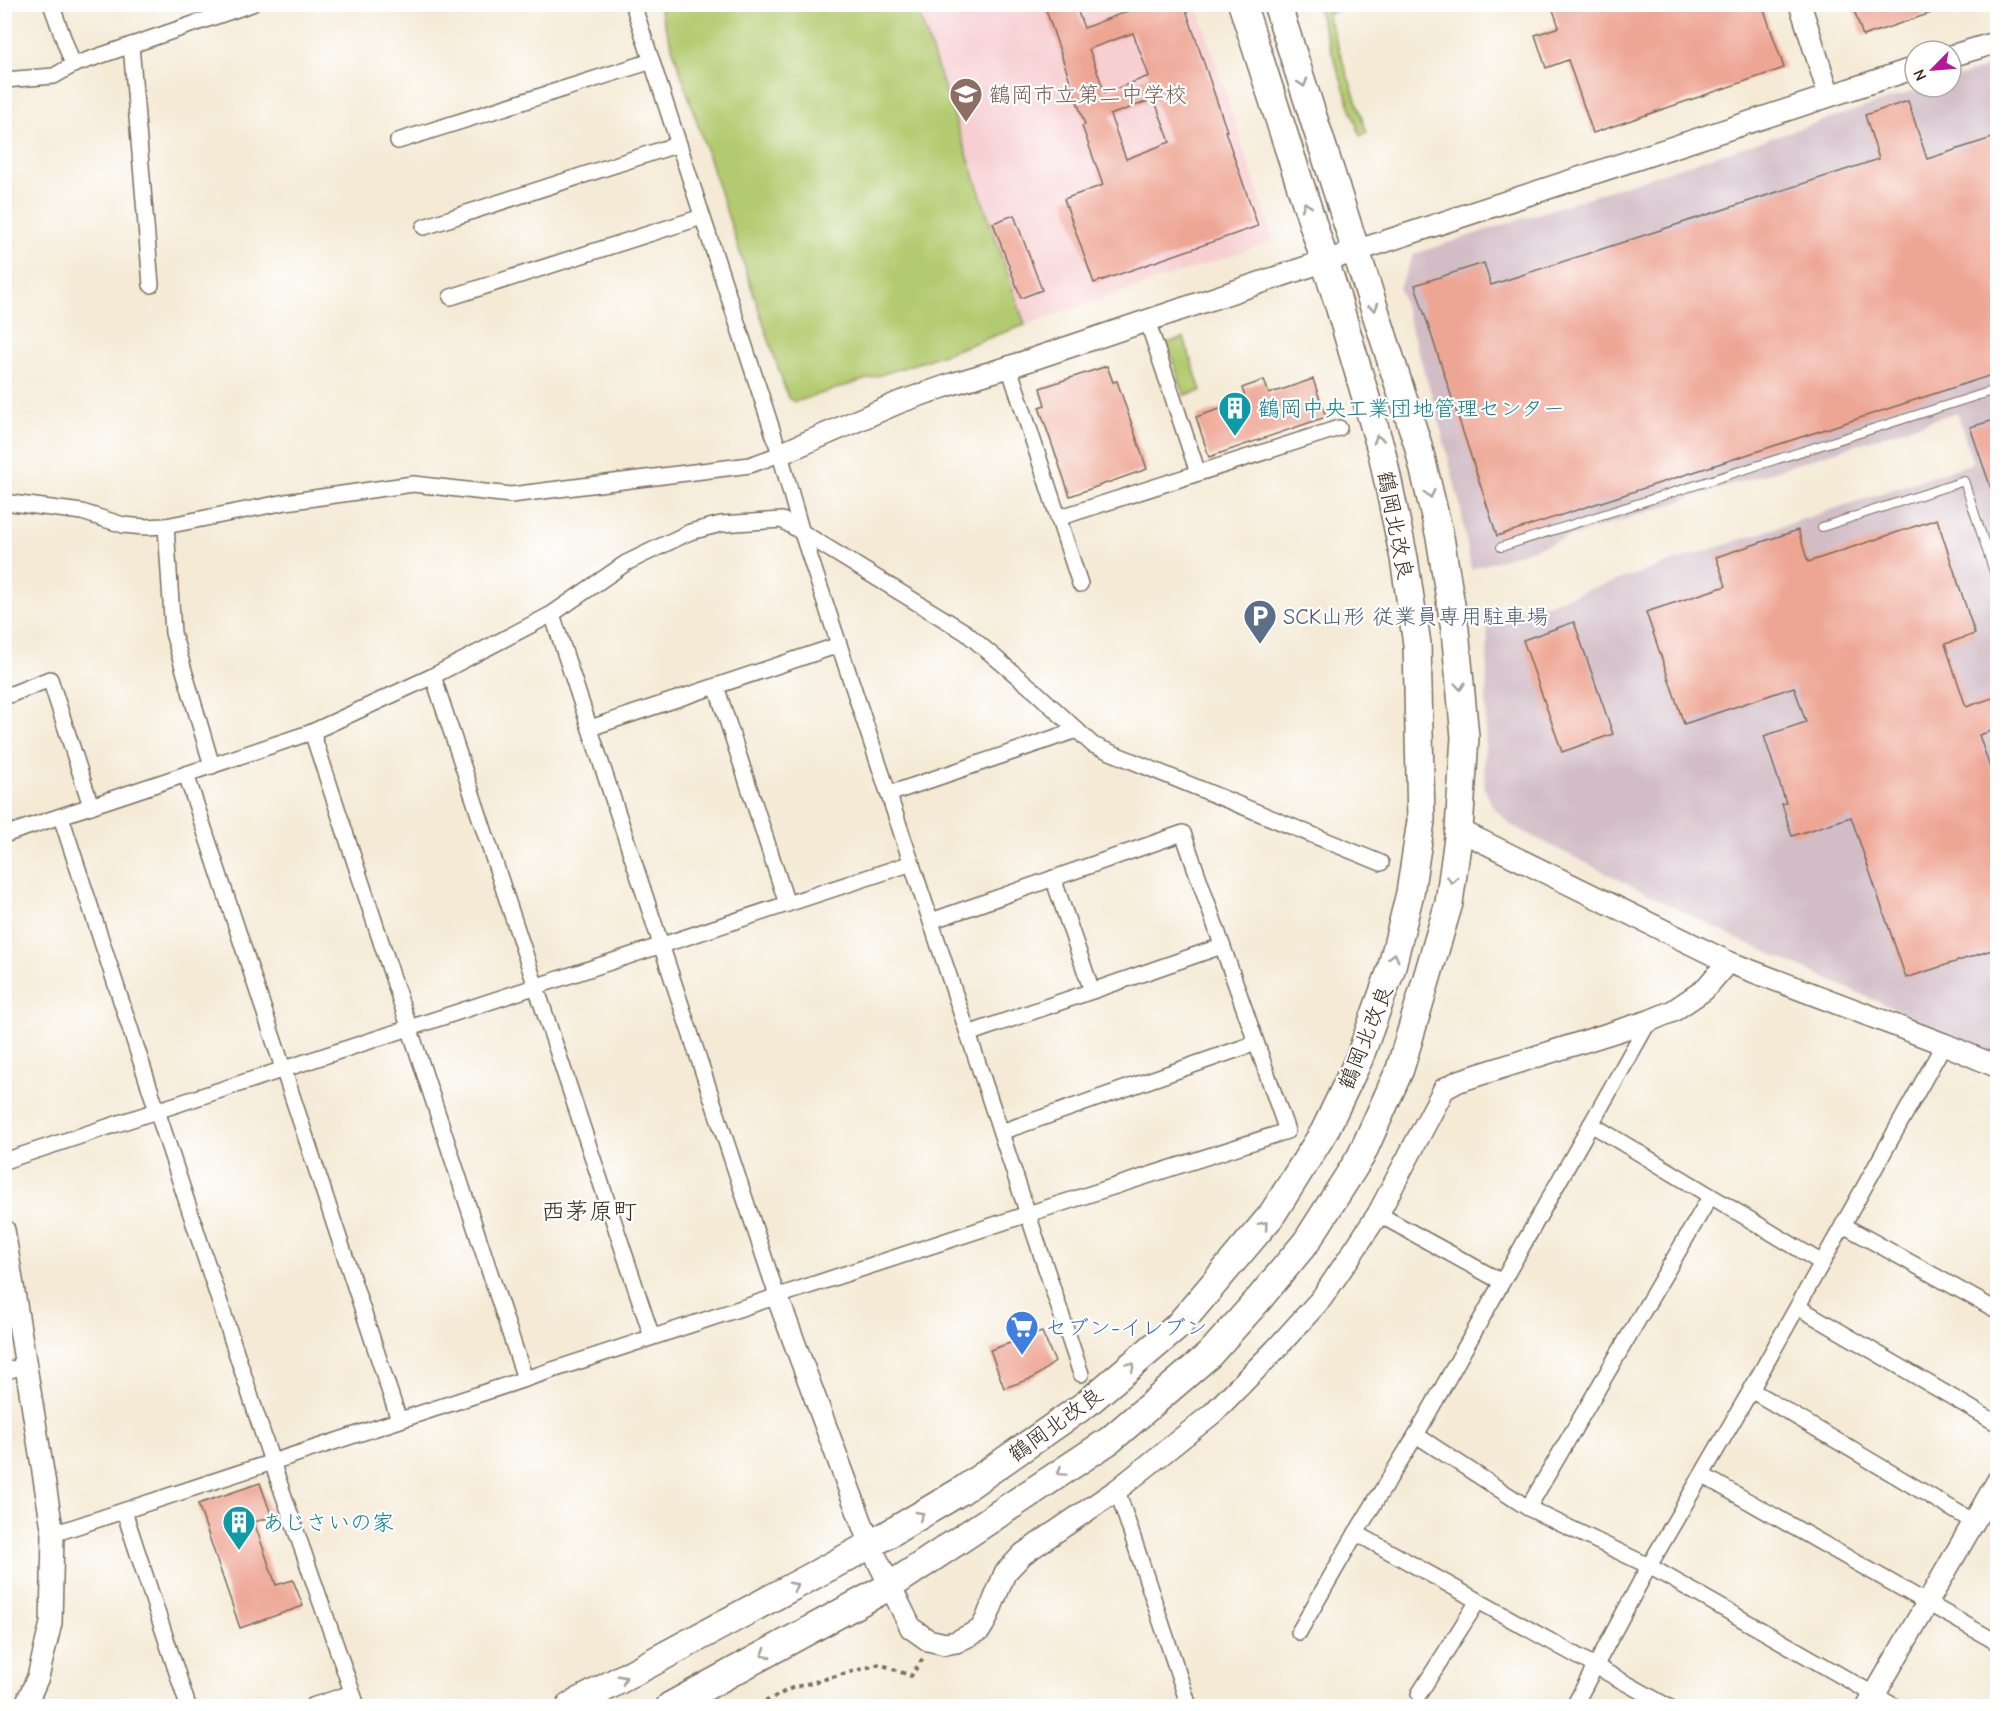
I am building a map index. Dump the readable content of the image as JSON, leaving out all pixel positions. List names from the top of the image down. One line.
{"streets":{"highway":["鶴岡北改良"]},"districts":["西茅原町"],"places":{"school or university":["鶴岡市立第二中学校"],"building":["鶴岡中央工業団地管理センター","あじさいの家"],"parking":["SCK山形 従業員専用駐車場"],"supermarket":["セブン-イレブン"]},"north":"bottom left"}
